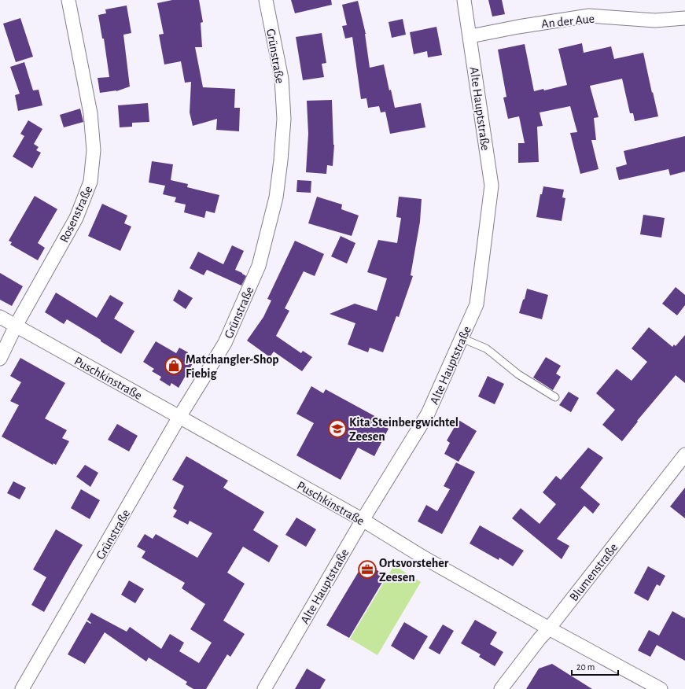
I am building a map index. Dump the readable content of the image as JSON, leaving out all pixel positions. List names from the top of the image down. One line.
{"streets":{"street":["An der Aue","Grünstraße","Alte Hauptstraße","Rosenstraße","Puschkinstraße","Blumenstraße"]},"crossings":[["An der Aue","Alte Hauptstraße"],["Grünstraße","Puschkinstraße"],["Alte Hauptstraße","Puschkinstraße"],["Rosenstraße","Puschkinstraße"],["Puschkinstraße","Blumenstraße"]],"places":{"shop":["Matchangler-Shop Fiebig"],"school or university":["Kita Steinbergwichtel Zeesen"],"office":["Ortsvorsteher Zeesen"]},"scale_bar":"20 m"}
